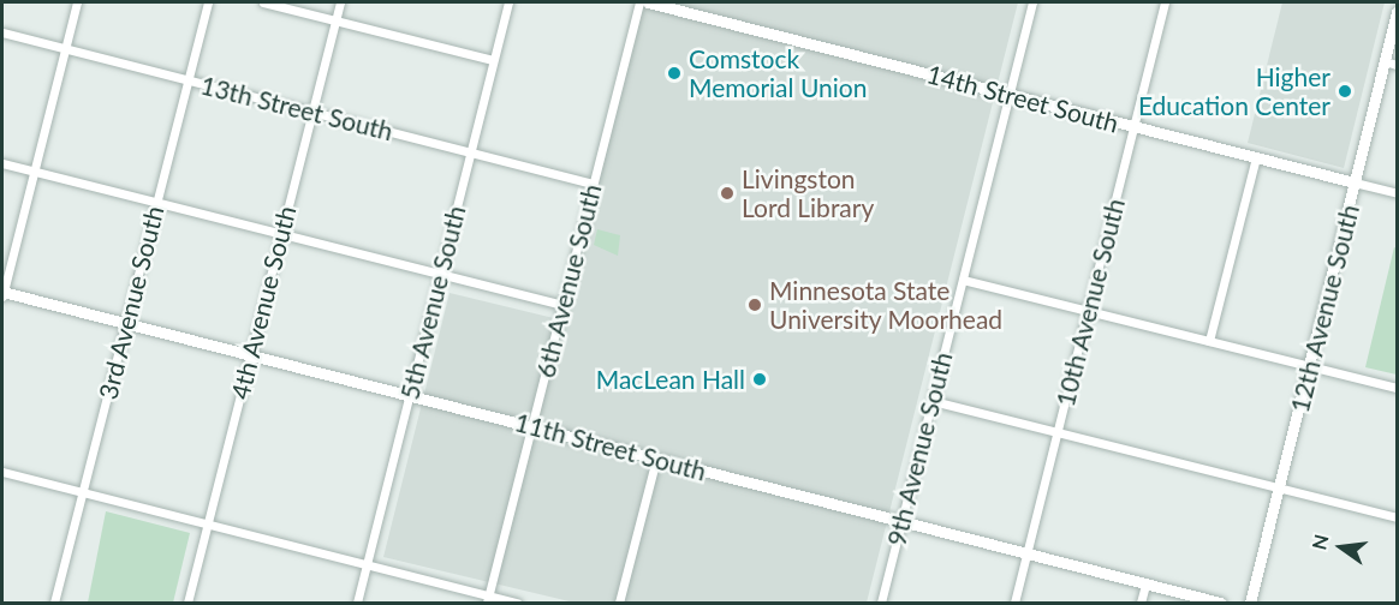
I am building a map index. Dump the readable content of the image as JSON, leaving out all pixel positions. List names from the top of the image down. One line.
{"streets":{"street":["14th Street South","13th Street South","6th Avenue South","3rd Avenue South","4th Avenue South","5th Avenue South","10th Avenue South","12th Avenue South","11th Street South","9th Avenue South"]},"crossings":[["14th Street South","10th Avenue South"],["14th Street South","12th Avenue South"],["14th Street South","9th Avenue South"],["13th Street South","6th Avenue South"],["13th Street South","3rd Avenue South"],["13th Street South","4th Avenue South"],["13th Street South","5th Avenue South"],["6th Avenue South","11th Street South"],["3rd Avenue South","11th Street South"],["4th Avenue South","11th Street South"],["5th Avenue South","11th Street South"],["10th Avenue South","11th Street South"],["11th Street South","9th Avenue South"]],"places":["Comstock Memorial Union","Higher Education Center","Livingston Lord Library","Minnesota State University Moorhead","MacLean Hall"],"north":"left"}
